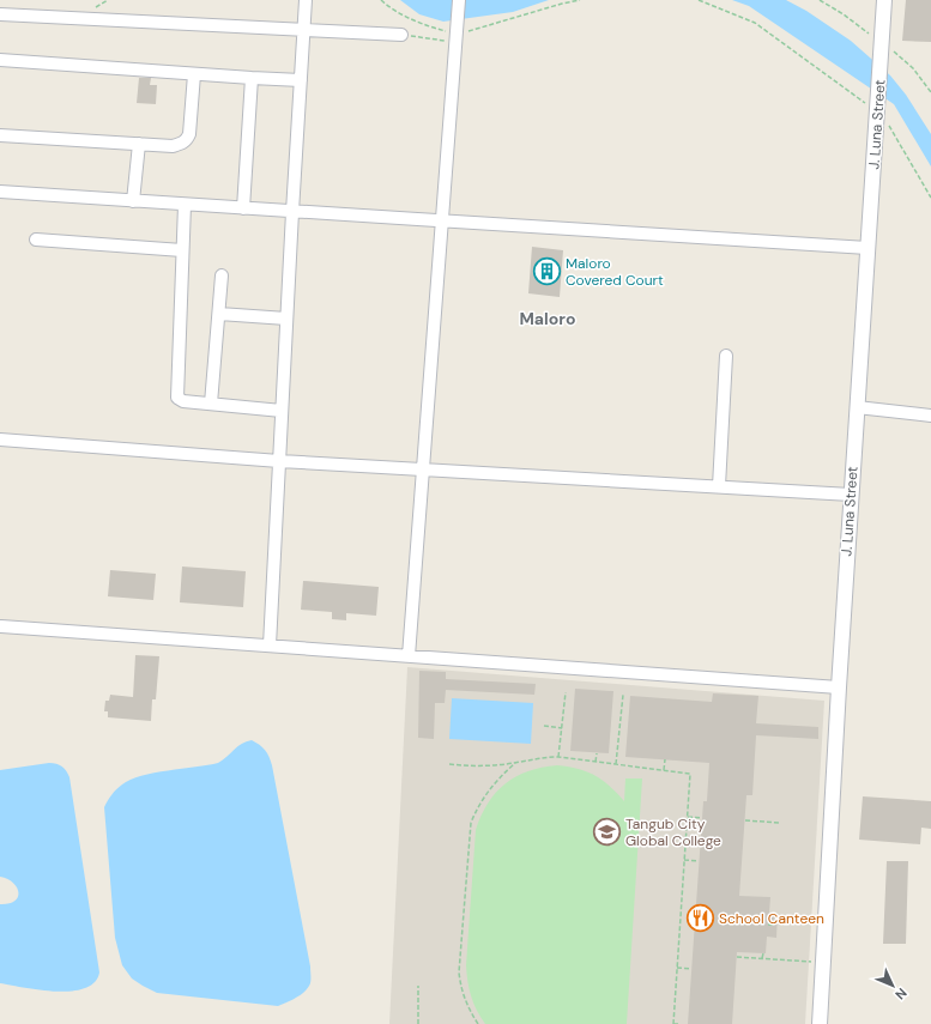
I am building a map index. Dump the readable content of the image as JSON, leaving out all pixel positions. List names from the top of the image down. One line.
{"streets":{"street":["J. Luna Street"]},"districts":["Maloro"],"places":{"building":["Maloro Covered Court"],"school or university":["Tangub City Global College"],"restaurant":["School Canteen"]},"north":"bottom right"}
